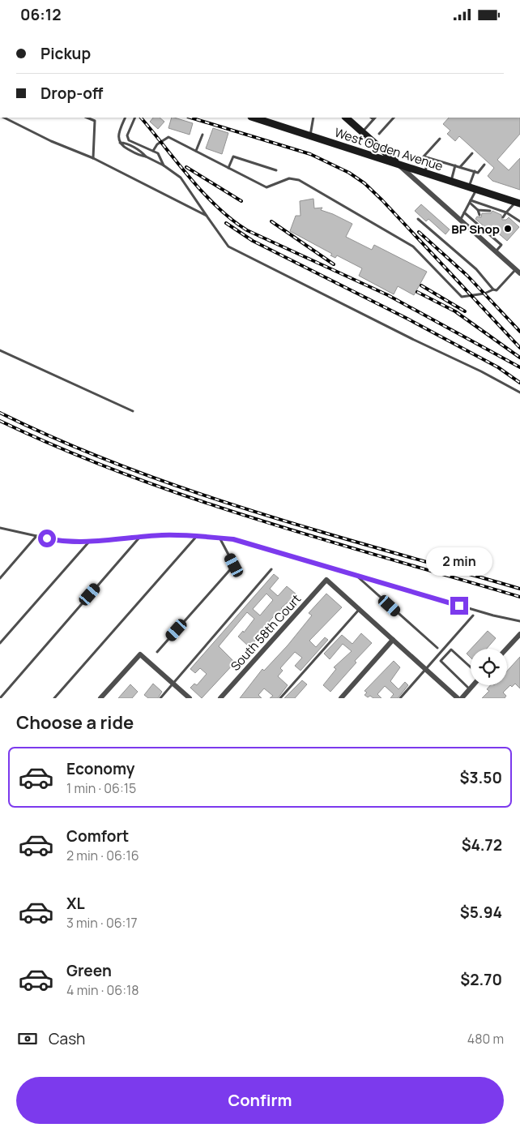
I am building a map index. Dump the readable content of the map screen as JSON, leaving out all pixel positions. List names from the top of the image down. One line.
{"streets":{"main road":["West Ogden Avenue"],"street":["South 58th Court"]},"places":["BP Shop"],"page":{"status":"06:12","banner":["Pickup","Drop-off"],"bubble":"2 min","heading":"Choose a ride","list":[{"name":"Economy","note":"1 min · 06:15","value":"$3.50"},{"name":"Comfort","note":"2 min · 06:16","value":"$4.72"},{"name":"XL","note":"3 min · 06:17","value":"$5.94"},{"name":"Green","note":"4 min · 06:18","value":"$2.70"}],"pay":["Cash","480 m"],"buttons":"Confirm"}}
